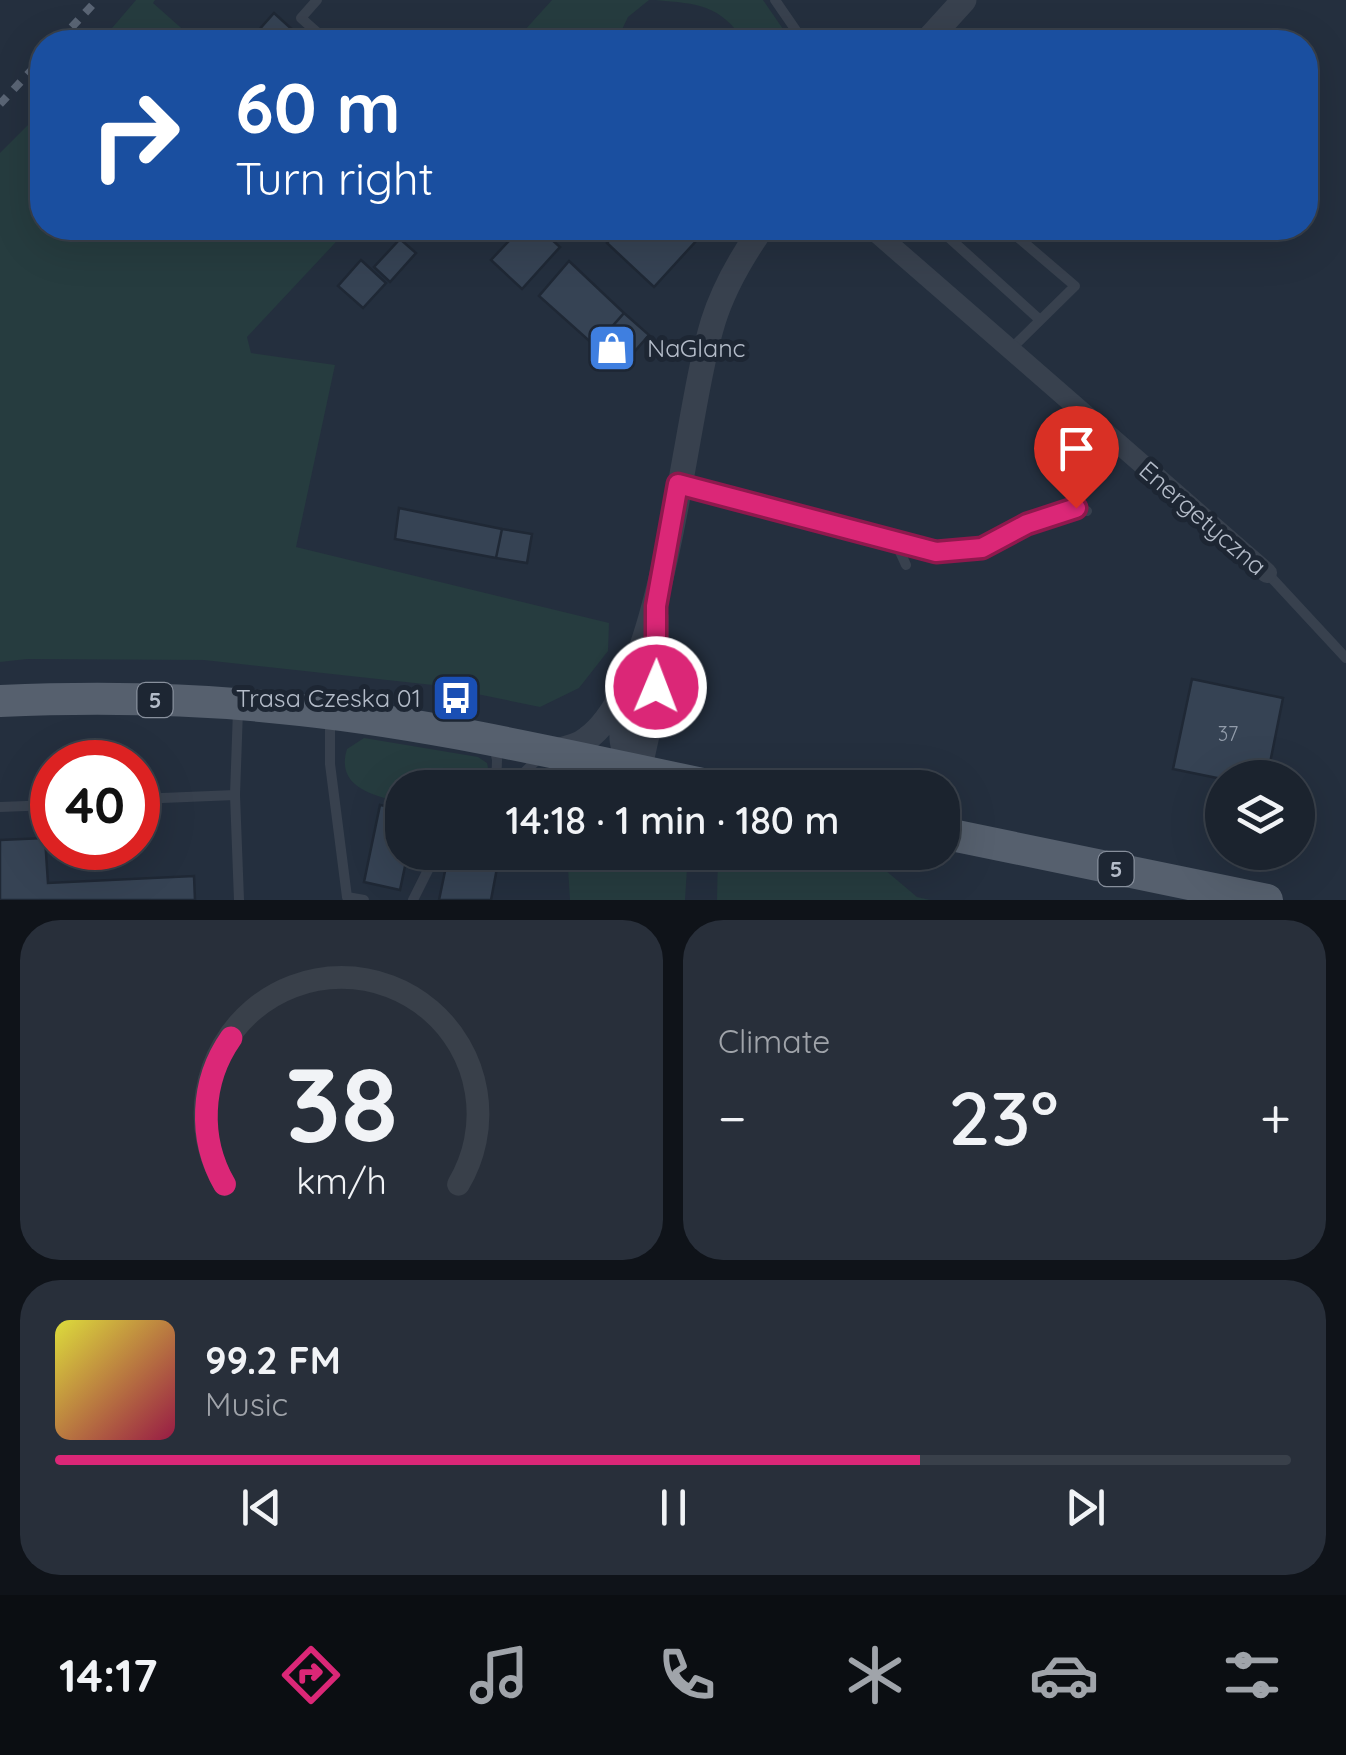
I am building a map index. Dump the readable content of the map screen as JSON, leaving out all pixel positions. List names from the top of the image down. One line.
{"streets":{"main road":["5"],"street":["Energetyczna"]},"places":{"shop":["NaGlanc"],"bus stop":["Trasa Czeska 01"]},"house_numbers":["37"],"page":{"turn":["60 m","Turn right"],"limit":"40","trip":"14:18 · 1 min · 180 m","tile":"Climate","heat":["−","23°","+"],"song":["99.2 FM","Music"],"tabs":"14:17","gauge":["38","km/h"]}}
